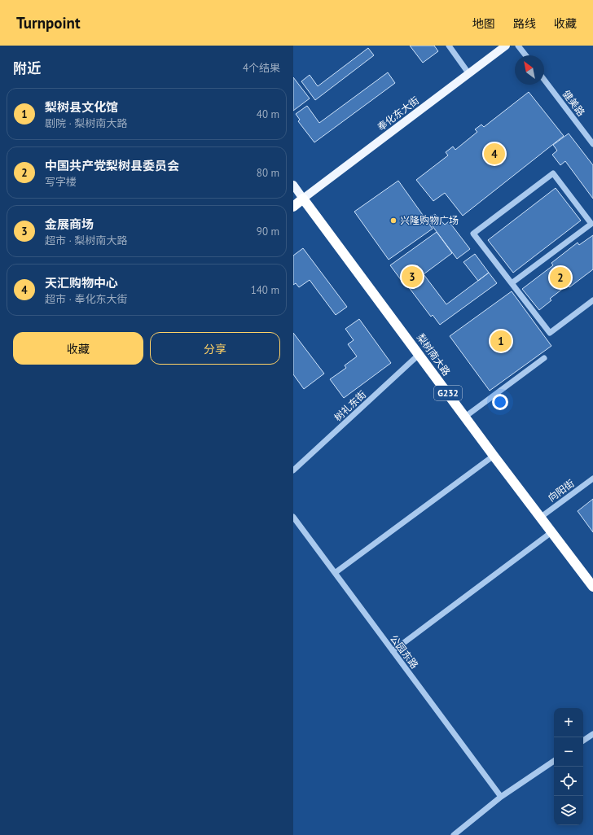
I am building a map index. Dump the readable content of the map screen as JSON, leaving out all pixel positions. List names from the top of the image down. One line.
{"streets":{"highway":["梨树南大路","G232"],"main road":["奉化东大街"],"street":["健美路","树礼东街","向阳街","公园东路"]},"crossings":[["奉化东大街","梨树南大路"],["梨树南大路","树礼东街"],["梨树南大路","向阳街"]],"places":["兴隆购物广场"],"north":"top left","page":{"header":"Turnpoint","nav":["地图","路线","收藏"],"heading":["附近","4个结果"],"list":[{"mark":"1","name":"梨树县文化馆","note":"剧院 · 梨树南大路","value":"40 m"},{"mark":"2","name":"中国共产党梨树县委员会","note":"写字楼","value":"80 m"},{"mark":"3","name":"金展商场","note":"超市 · 梨树南大路","value":"90 m"},{"mark":"4","name":"天汇购物中心","note":"超市 · 奉化东大街","value":"140 m"}],"pins":["4","3","2","1"],"buttons":["收藏","分享"],"map_buttons":["+","−"]}}
